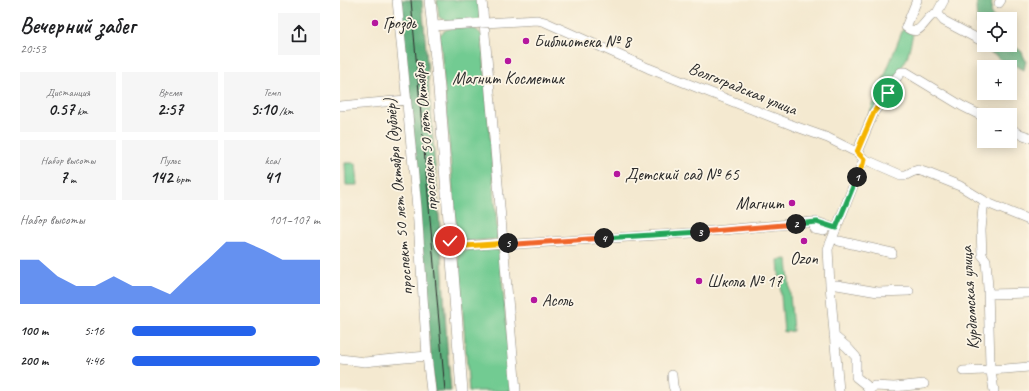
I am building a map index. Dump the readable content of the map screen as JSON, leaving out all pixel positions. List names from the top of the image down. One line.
{"streets":{"main road":["проспект 50 лет Октября"],"street":["Волгоградская улица","проспект 50 лет Октября (дублёр)","Курдюмская улица"]},"crossings":[["Волгоградская улица","проспект 50 лет Октября"],["Волгоградская улица","Курдюмская улица"]],"places":["Гроздь","Библиотека № 8","Магнит Косметик","Детский сад № 65","Магнит","Ozon","Школа № 17","Асоль"],"page":{"heading":["Вечерний забег","20:53"],"map_buttons":["+","−"],"stats":[["Дистанция","0.57 km"],["Время","2:57"],["Темп","5:10 /km"],["Набор высоты","7 m"],["Пульс","142 bpm"],["kcal","41"]],"pins":["1","2","3","4","5"],"chart":["Набор высоты","101–107 m"],"list":[{"name":"100 m","note":"5:16"},{"name":"200 m","note":"4:46"}]}}
